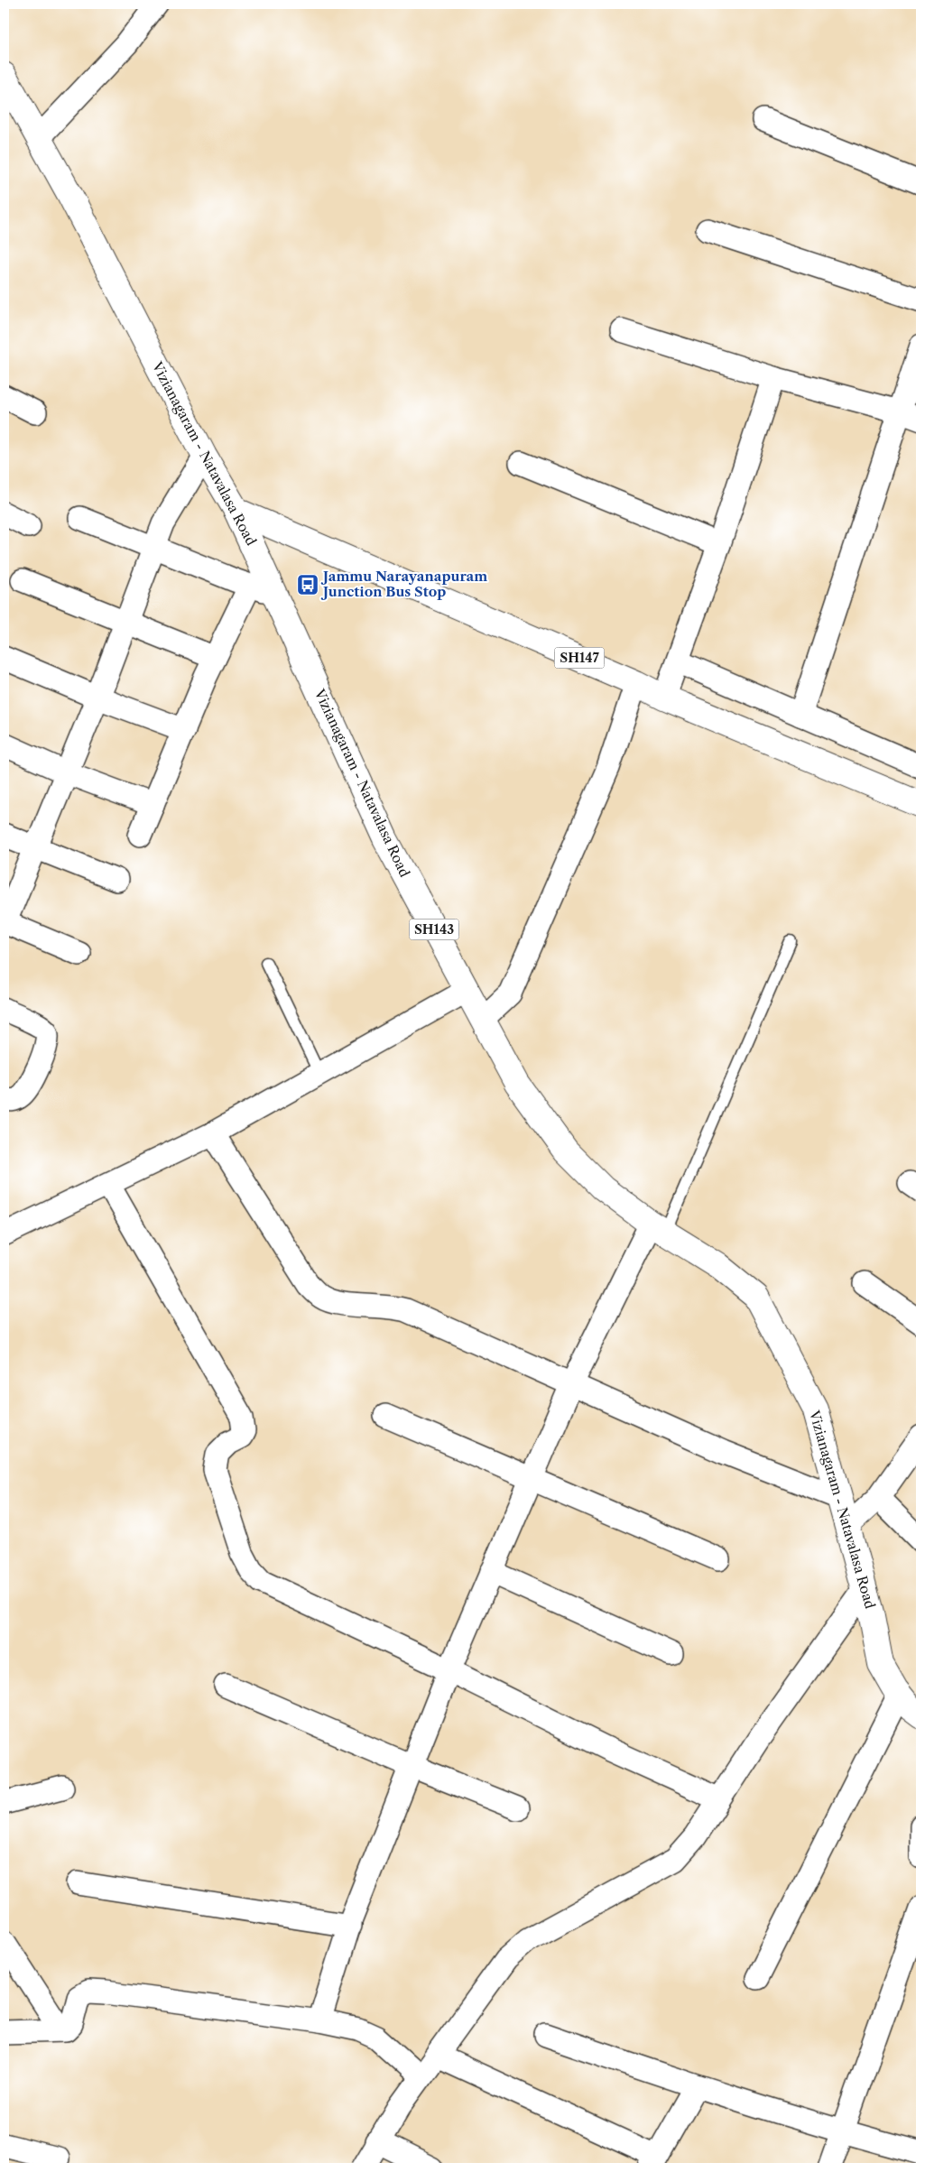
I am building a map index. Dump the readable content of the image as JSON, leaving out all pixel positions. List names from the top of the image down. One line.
{"streets":{"main road":["Vizianagaram - Natavalasa Road","SH147","SH143"]},"crossings":[["Vizianagaram - Natavalasa Road","SH147"]],"places":{"bus stop":["Jammu Narayanapuram Junction Bus Stop"]}}
